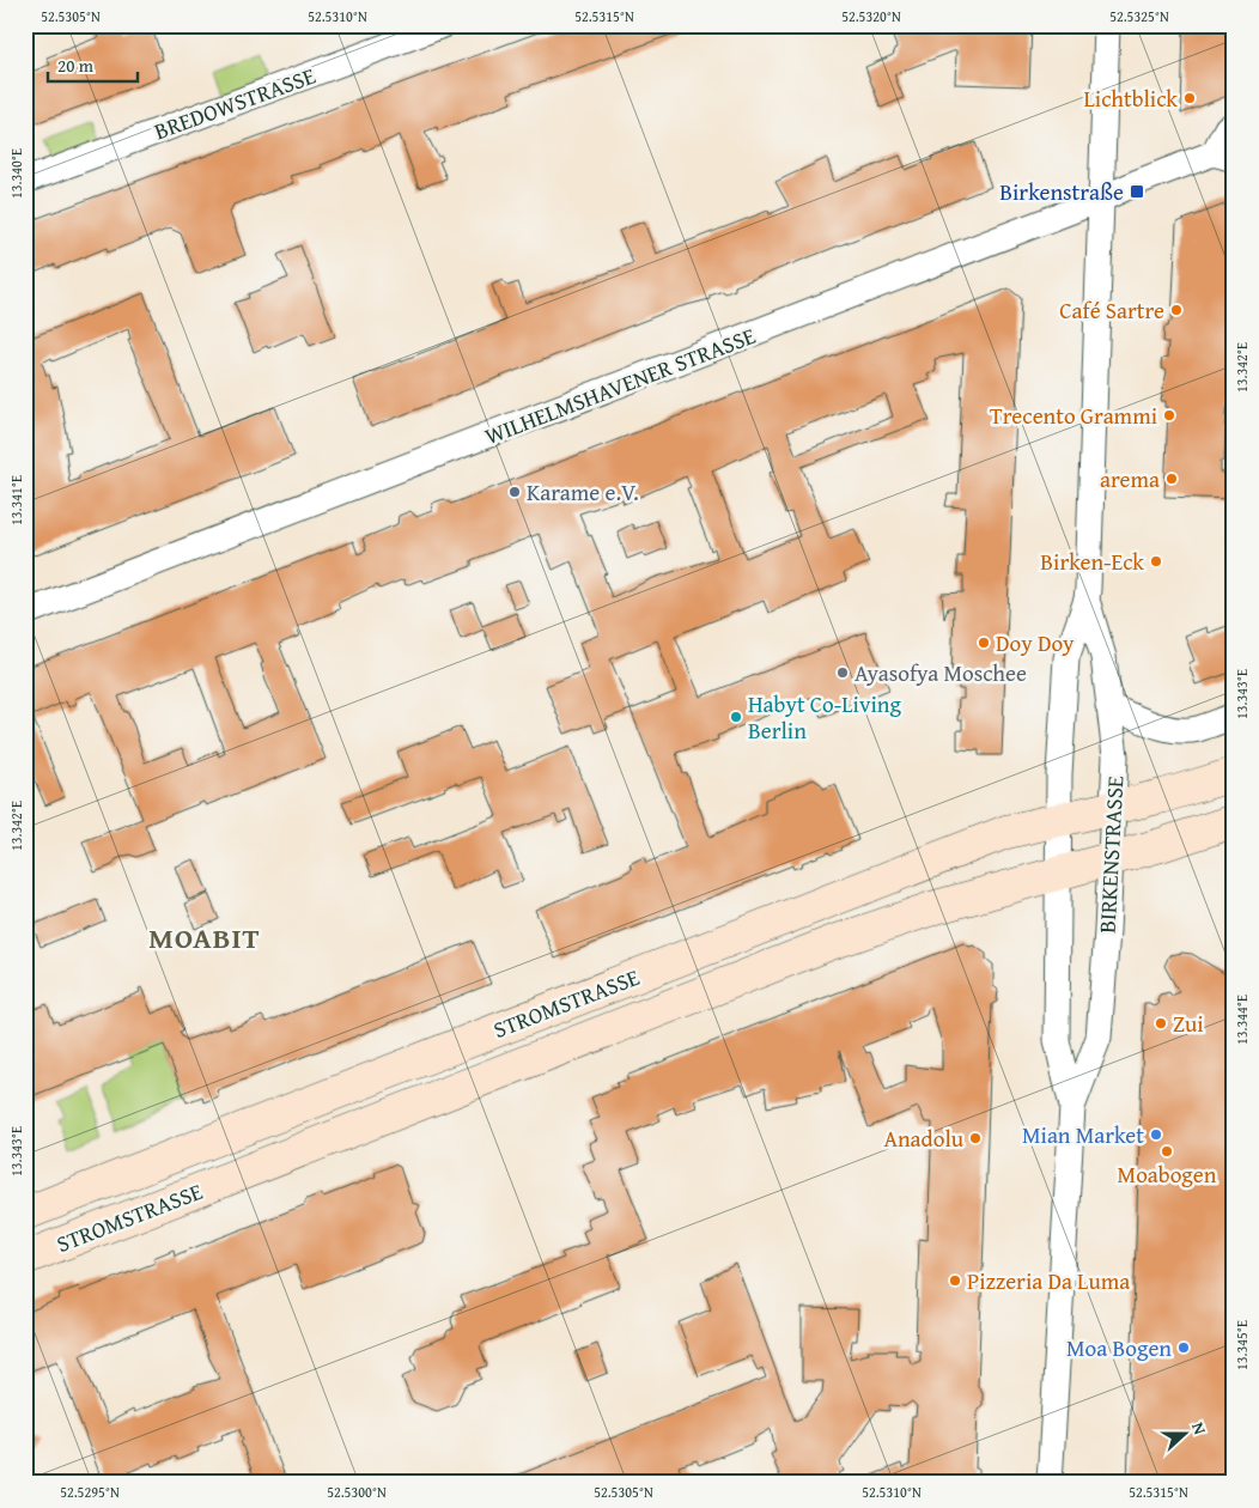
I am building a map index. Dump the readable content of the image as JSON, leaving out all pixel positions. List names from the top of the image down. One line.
{"streets":{"main road":["STROMSTRASSE"],"street":["BREDOWSTRASSE","WILHELMSHAVENER STRASSE","BIRKENSTRASSE"]},"crossings":[["WILHELMSHAVENER STRASSE","BIRKENSTRASSE"],["BIRKENSTRASSE","STROMSTRASSE"]],"districts":["MOABIT"],"places":{"other":["Lichtblick","Café Sartre","Trecento Grammi","arema","Karame e.V.","Birken-Eck","Doy Doy","Ayasofya Moschee","Habyt Co-Living Berlin","Zui","Mian Market","Anadolu","Moabogen","Pizzeria Da Luma","Moa Bogen"],"transit":["Birkenstraße"]},"scale_bar":"20 m","north":"right","coordinates":["52.5305°N","52.5310°N","52.5315°N","52.5320°N","52.5325°N","13.340°E","13.342°E","13.341°E","13.343°E","13.344°E","13.345°E","52.5295°N","52.5300°N"]}
